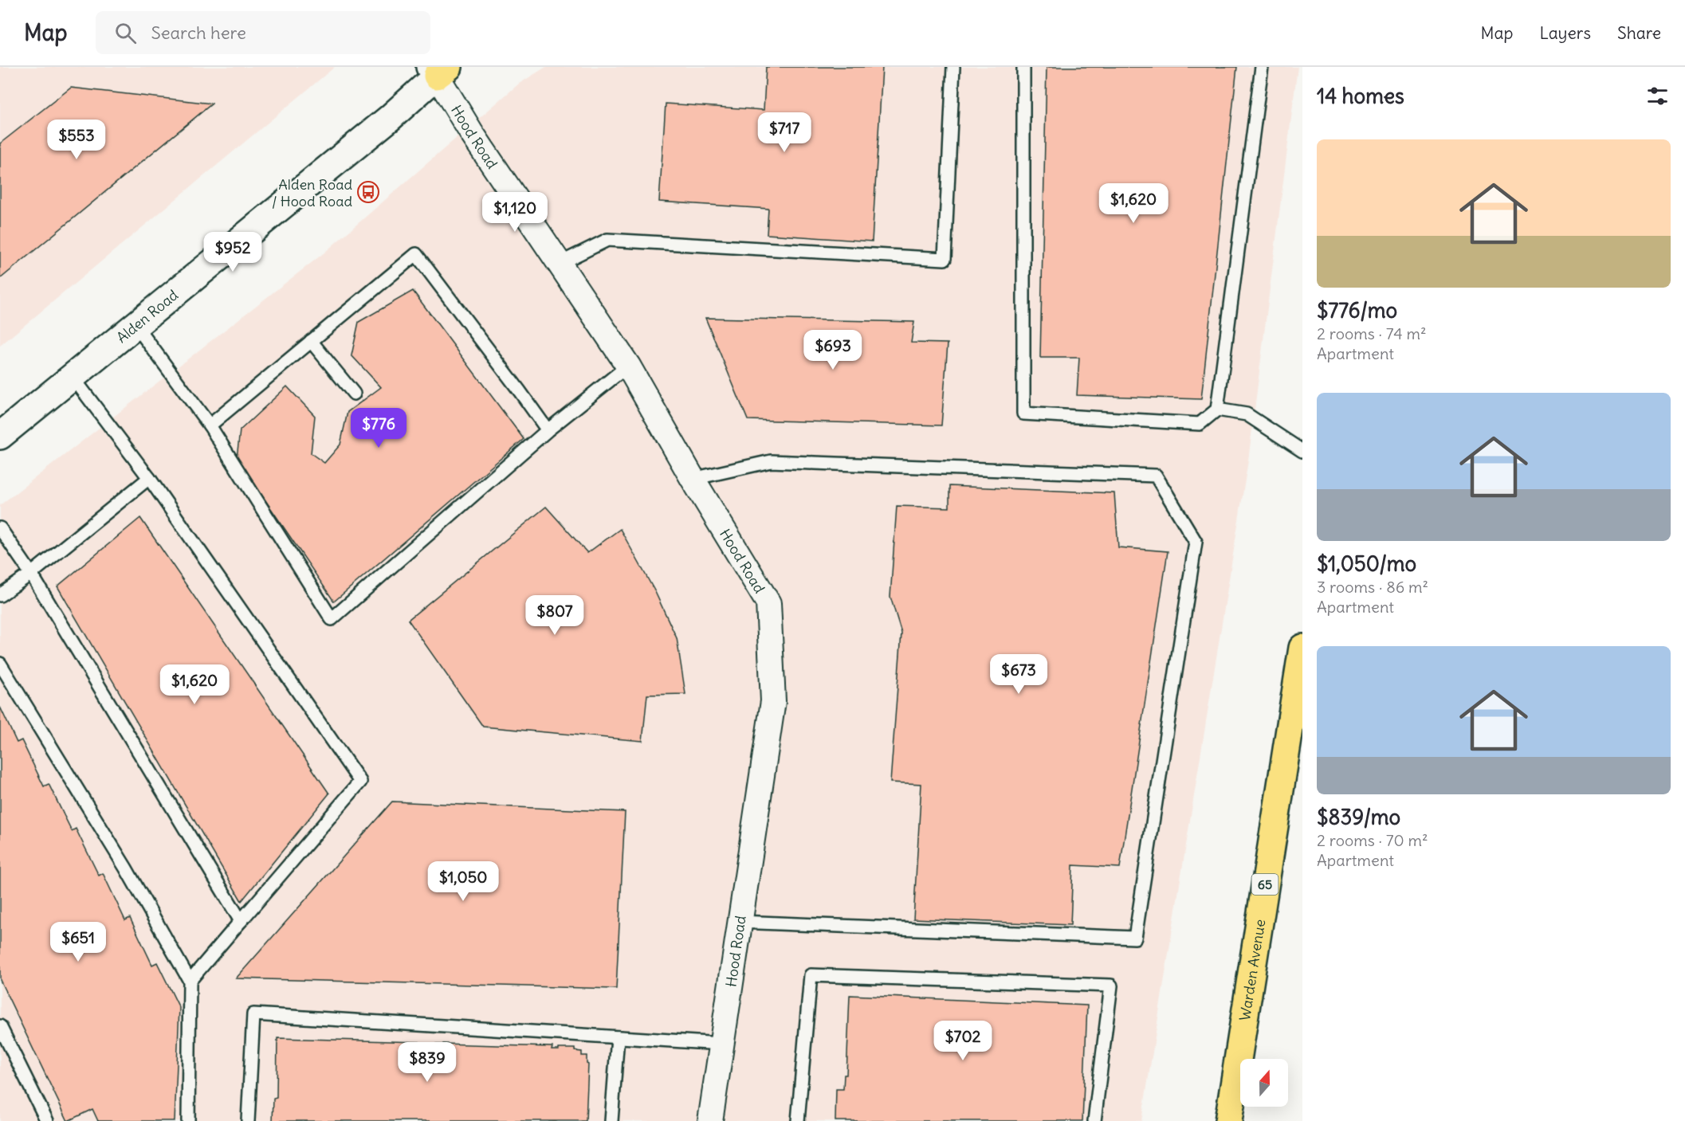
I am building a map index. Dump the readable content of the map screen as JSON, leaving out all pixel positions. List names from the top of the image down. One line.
{"streets":{"main road":["Alden Road","65","Warden Avenue"],"street":["Hood Road"]},"crossings":[["Hood Road","Alden Road"]],"places":{"bus stop":["Alden Road / Hood Road"]},"north":"top","page":{"header":"Map","search":"Search here","nav":["Map","Layers","Share"],"heading":"14 homes","price":["$717","$553","$1,620","$1,120","$952","$693","$776","$807","$673","$1,620","$1,050","$651","$702","$839"],"list":[{"name":"$776/mo","note":"2 rooms · 74 m² · Apartment"},{"name":"$1,050/mo","note":"3 rooms · 86 m² · Apartment"},{"name":"$839/mo","note":"2 rooms · 70 m² · Apartment"}]}}
